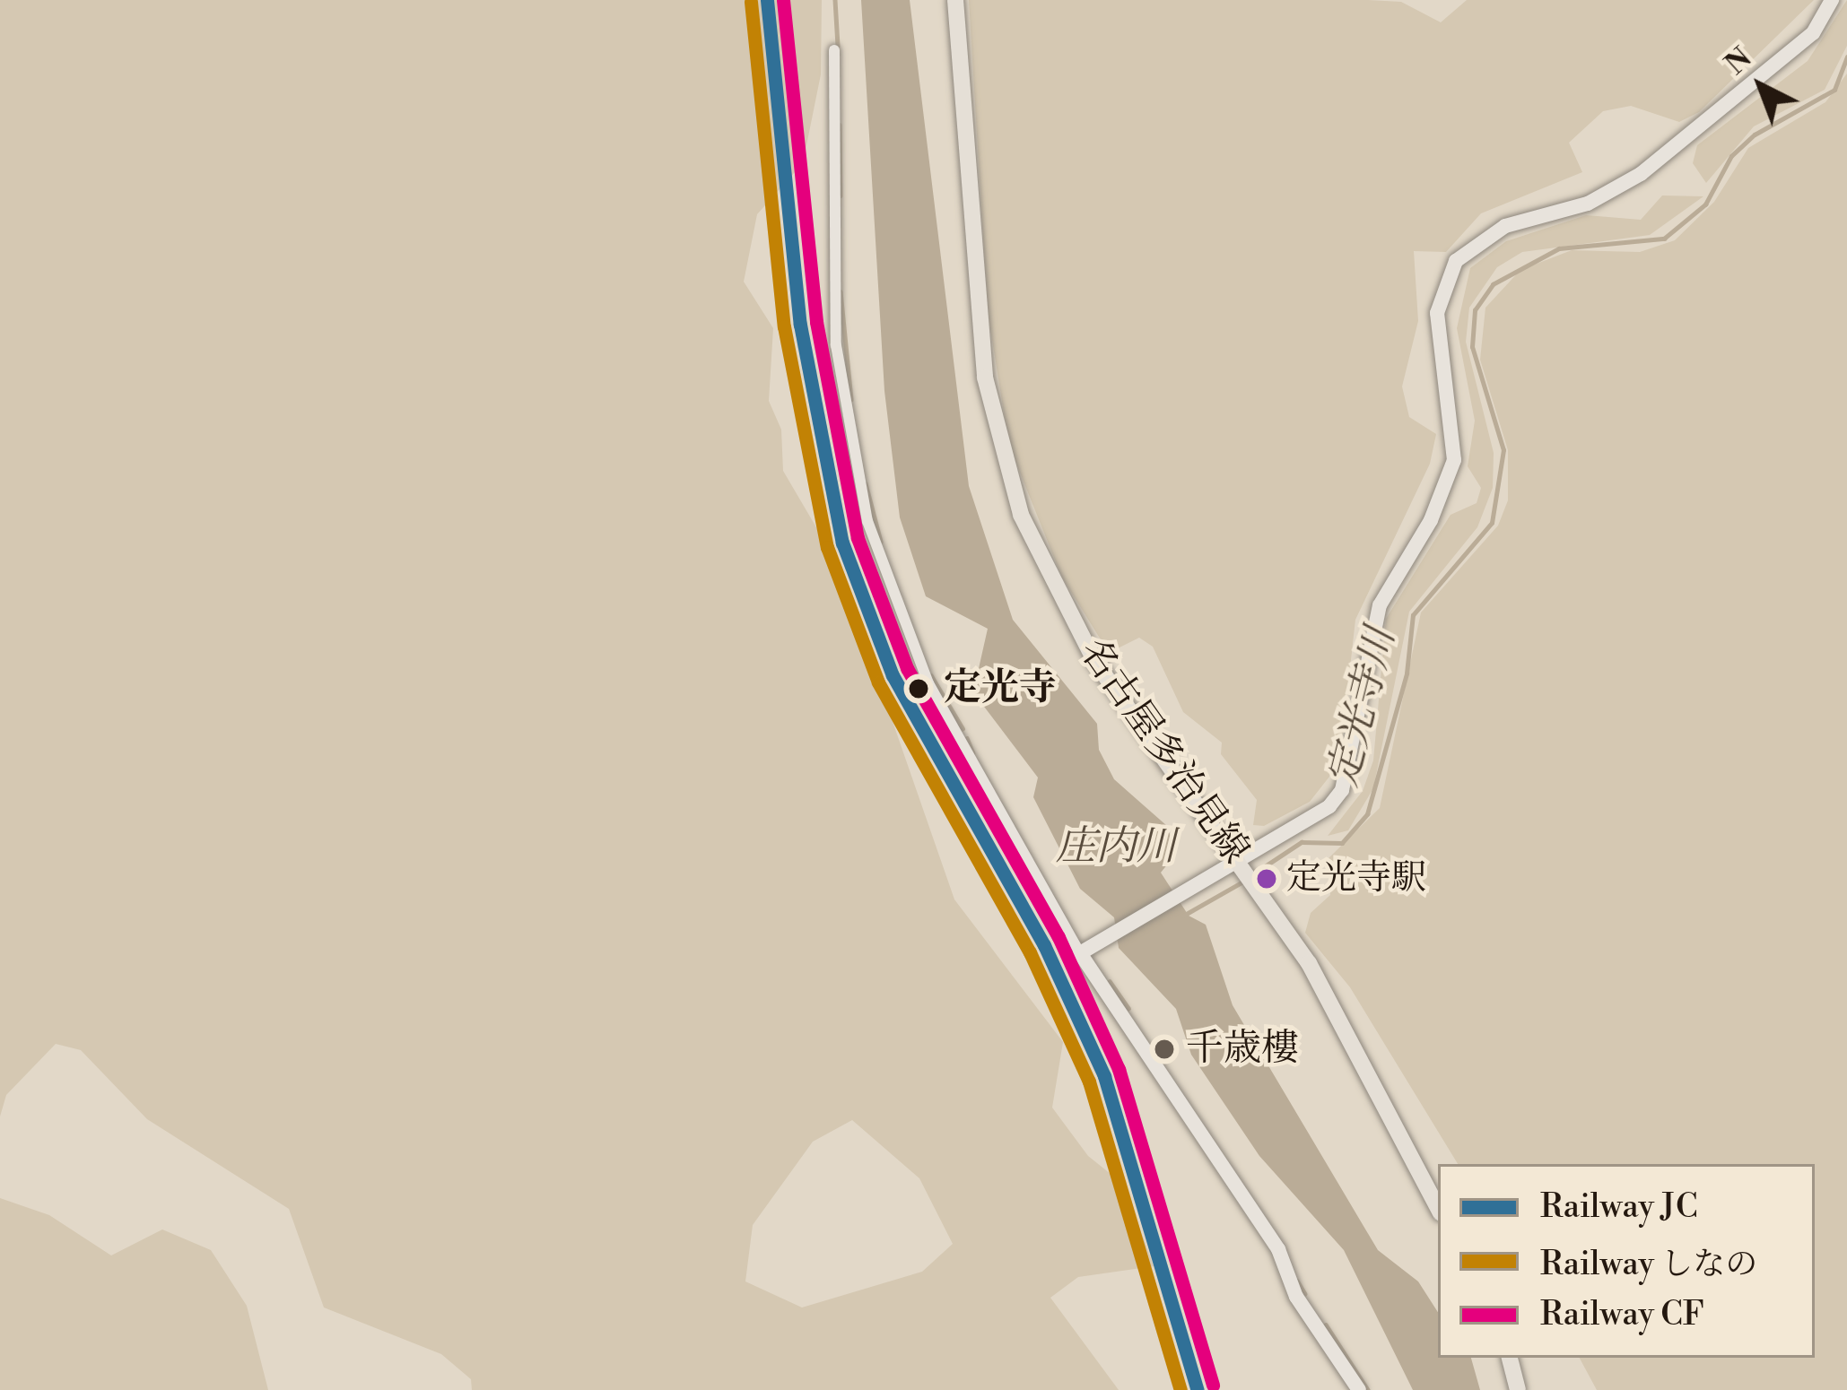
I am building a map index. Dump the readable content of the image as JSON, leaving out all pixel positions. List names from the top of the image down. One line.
{"streets":{"main road":["名古屋多治見線"]},"water":["定光寺川","庄内川"],"places":["定光寺","定光寺駅","千歳樓"],"lines":["rail line JC","rail line CF","rail line しなの"],"legend":["Railway JC","Railway しなの","Railway CF"],"north":"top left"}
